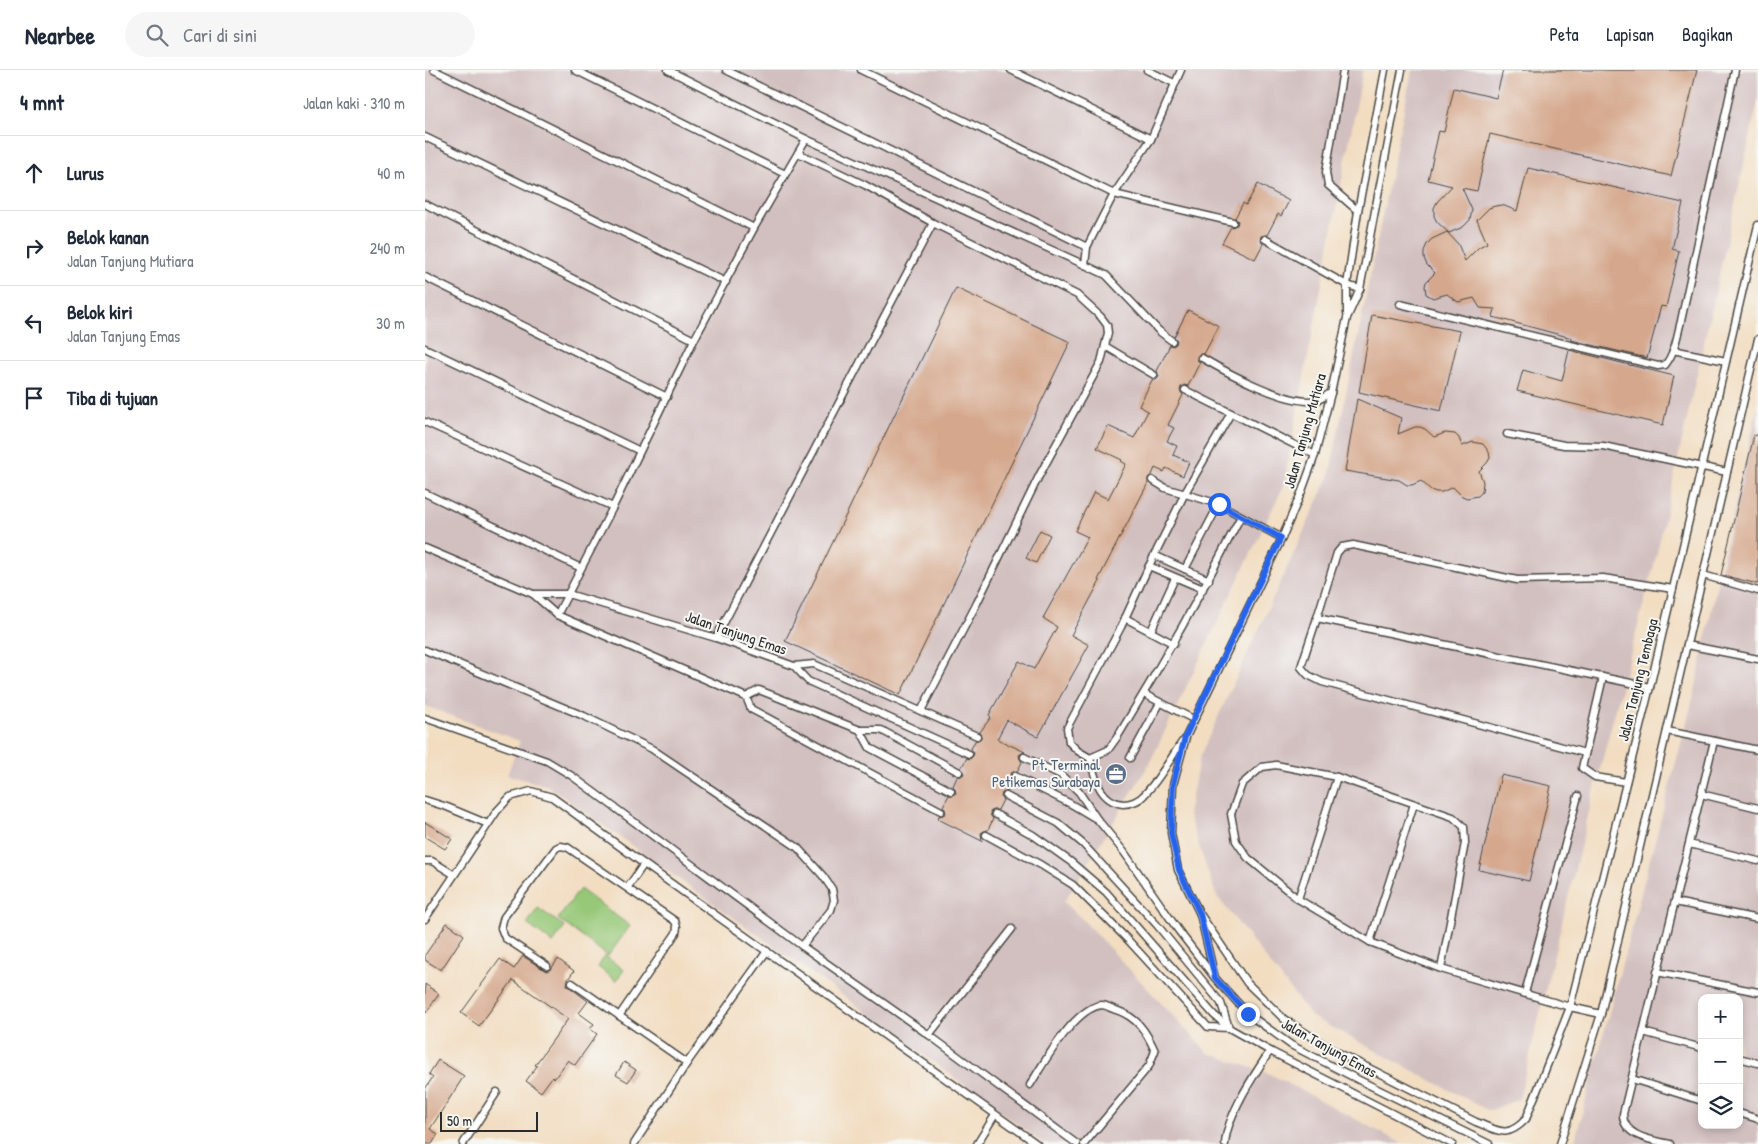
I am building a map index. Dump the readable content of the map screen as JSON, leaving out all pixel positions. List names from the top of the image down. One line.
{"streets":{"lane":["Jalan Tanjung Mutiara","Jalan Tanjung Emas","Jalan Tanjung Tembaga"]},"crossings":[["Jalan Tanjung Mutiara","Jalan Tanjung Emas"],["Jalan Tanjung Mutiara","Jalan Tanjung Tembaga"]],"places":{"office":["Pt. Terminal Petikemas Surabaya"]},"scale_bar":"50 m","page":{"header":"Nearbee","search":"Cari di sini","nav":["Peta","Lapisan","Bagikan"],"heading":["4 mnt","Jalan kaki · 310 m"],"list":[["Lurus","40 m"],["Belok kanan","Jalan Tanjung Mutiara","240 m"],["Belok kiri","Jalan Tanjung Emas","30 m"],"Tiba di tujuan"],"map_buttons":["+","−"],"scale":"50 m"}}
